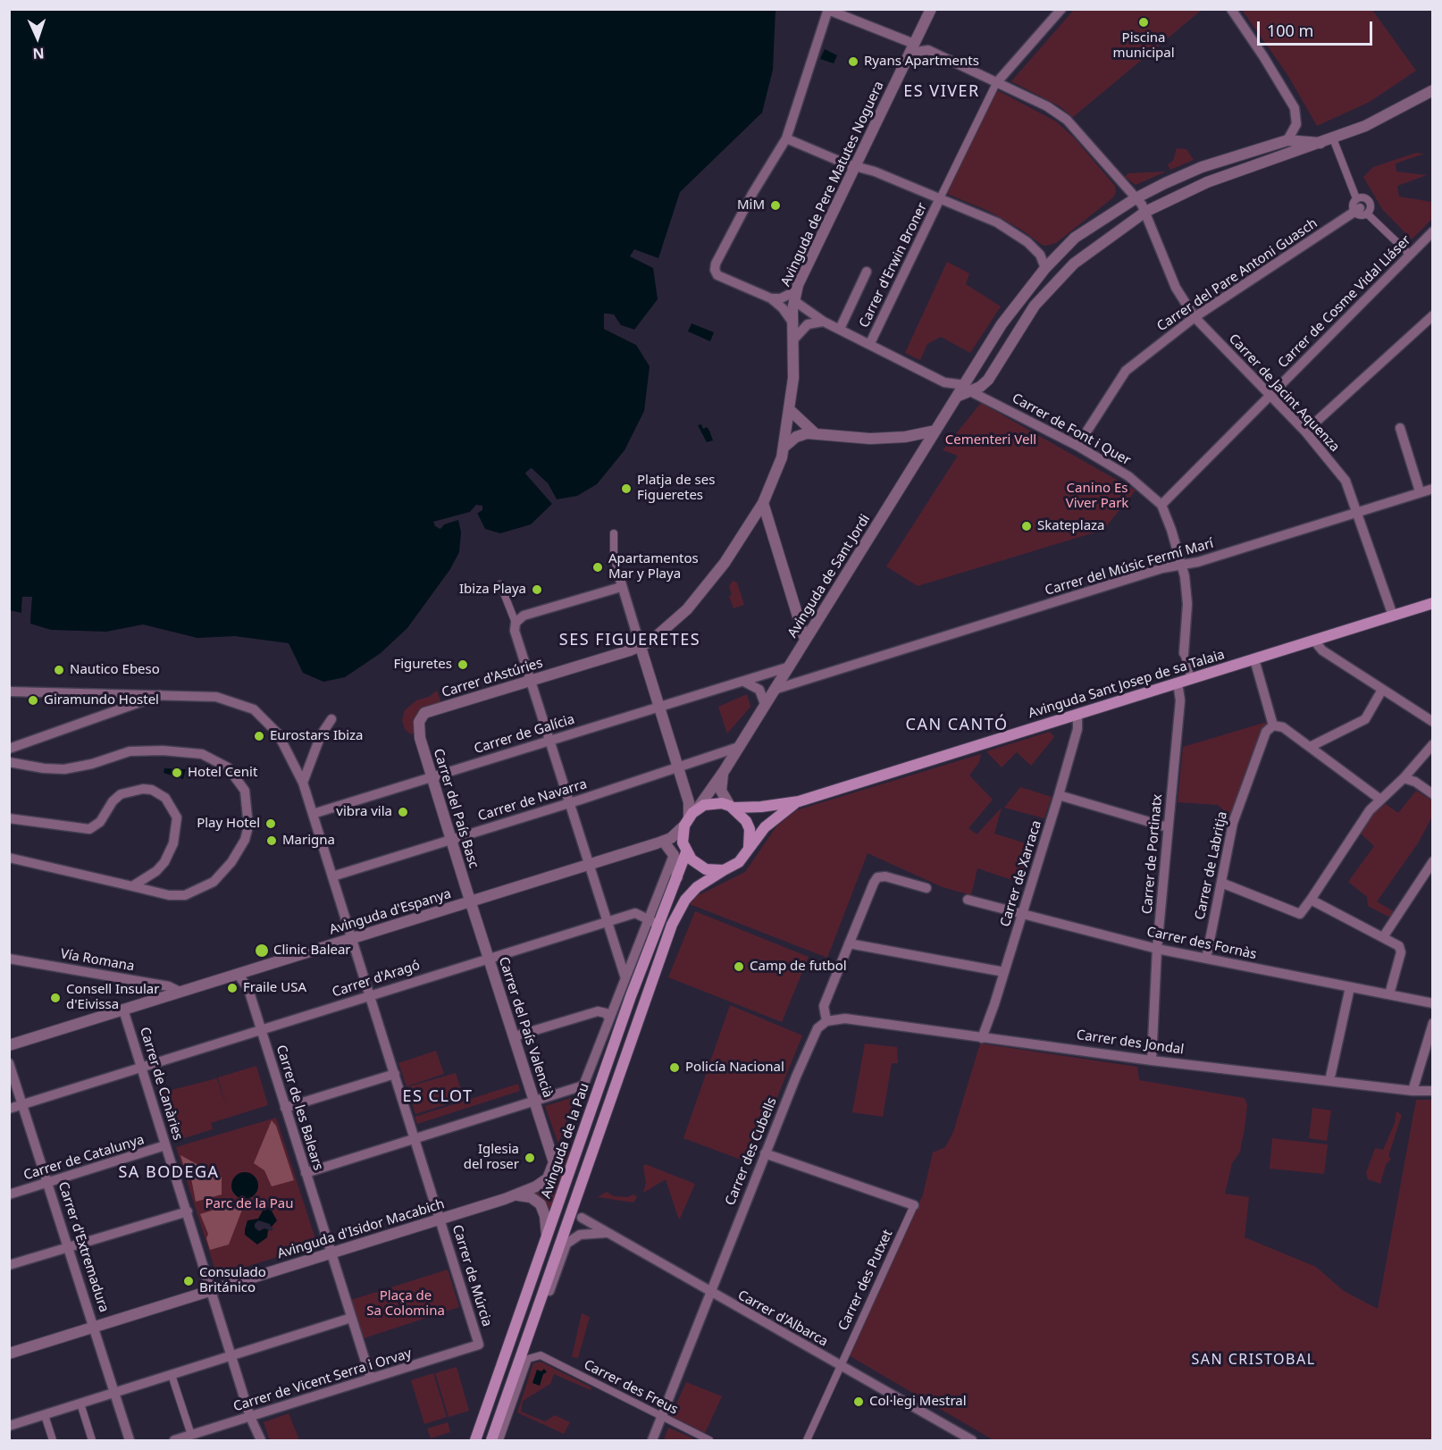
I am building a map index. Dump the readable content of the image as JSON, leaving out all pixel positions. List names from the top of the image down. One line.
{"streets":{"main road":["Avinguda Sant Josep de sa Talaia","Avinguda de la Pau"],"street":["Avinguda de Pere Matutes Noguera","Carrer d'Erwin Broner","Carrer del Pare Antoni Guasch","Carrer de Cosme Vidal Lláser","Carrer de Jacint Aquenza","Carrer de Font i Quer","Carrer del Músic Fermí Marí","Avinguda de Sant Jordi","Carrer d'Astúries","Carrer de Galícia","Carrer de Navarra","Carrer del País Basc","Carrer de Portinatx","Carrer de Labritja","Carrer de Xarraca","Avinguda d'Espanya","Carrer des Fornàs","Vía Romana","Carrer d'Aragó","Carrer del País Valencià","Carrer des Jondal","Carrer de Canàries","Carrer de les Balears","Carrer des Cubells","Carrer de Catalunya","Avinguda d'Isidor Macabich","Carrer d'Extremadura","Carrer de Múrcia","Carrer des Putxet","Carrer d'Albarca","Carrer de Vicent Serra i Orvay","Carrer des Freus"]},"crossings":[["Avinguda de Pere Matutes Noguera","Carrer d'Astúries"],["Carrer del Pare Antoni Guasch","Carrer de Jacint Aquenza"],["Carrer del Pare Antoni Guasch","Carrer de Font i Quer"],["Carrer de Cosme Vidal Lláser","Carrer de Jacint Aquenza"],["Carrer de Cosme Vidal Lláser","Carrer de Font i Quer"],["Carrer de Jacint Aquenza","Carrer del Músic Fermí Marí"],["Carrer de Jacint Aquenza","Avinguda de Sant Jordi"],["Carrer de Jacint Aquenza","Avinguda Sant Josep de sa Talaia"],["Carrer de Font i Quer","Carrer del Músic Fermí Marí"],["Carrer de Font i Quer","Avinguda de Sant Jordi"],["Carrer del Músic Fermí Marí","Avinguda de Sant Jordi"],["Avinguda de Sant Jordi","Carrer de Galícia"],["Avinguda de Sant Jordi","Carrer de Navarra"],["Avinguda de Sant Jordi","Avinguda d'Espanya"],["Avinguda de Sant Jordi","Avinguda de la Pau"],["Carrer d'Astúries","Carrer del País Basc"],["Avinguda Sant Josep de sa Talaia","Carrer de Portinatx"],["Avinguda Sant Josep de sa Talaia","Carrer de Xarraca"],["Carrer de Galícia","Carrer del País Basc"],["Carrer de Galícia","Carrer de Múrcia"],["Carrer de Navarra","Carrer del País Basc"],["Carrer de Navarra","Carrer de Múrcia"],["Carrer del País Basc","Avinguda d'Espanya"],["Carrer del País Basc","Carrer del País Valencià"],["Carrer de Portinatx","Carrer des Fornàs"],["Carrer de Portinatx","Carrer des Jondal"],["Carrer de Labritja","Carrer des Fornàs"],["Carrer de Xarraca","Carrer des Fornàs"],["Carrer de Xarraca","Carrer des Jondal"],["Avinguda d'Espanya","Vía Romana"],["Avinguda d'Espanya","Carrer del País Valencià"],["Avinguda d'Espanya","Carrer de Canàries"],["Avinguda d'Espanya","Carrer de les Balears"],["Avinguda d'Espanya","Avinguda de la Pau"],["Avinguda d'Espanya","Carrer de Múrcia"],["Carrer d'Aragó","Carrer del País Valencià"],["Carrer d'Aragó","Carrer de Canàries"],["Carrer d'Aragó","Carrer de les Balears"],["Carrer d'Aragó","Avinguda de la Pau"],["Carrer d'Aragó","Carrer d'Extremadura"],["Carrer d'Aragó","Carrer de Múrcia"],["Carrer del País Valencià","Avinguda de la Pau"],["Carrer del País Valencià","Avinguda d'Isidor Macabich"],["Carrer des Jondal","Carrer des Cubells"],["Carrer de Canàries","Carrer de Catalunya"],["Carrer de Canàries","Avinguda d'Isidor Macabich"],["Carrer de Canàries","Carrer de Vicent Serra i Orvay"],["Carrer de les Balears","Avinguda d'Isidor Macabich"],["Carrer de les Balears","Carrer de Vicent Serra i Orvay"],["Carrer des Cubells","Carrer d'Albarca"],["Carrer des Cubells","Carrer des Freus"],["Carrer de Catalunya","Carrer d'Extremadura"],["Avinguda d'Isidor Macabich","Carrer d'Extremadura"],["Avinguda d'Isidor Macabich","Carrer de Múrcia"],["Carrer de Múrcia","Carrer de Vicent Serra i Orvay"],["Carrer des Putxet","Carrer d'Albarca"]],"districts":["ES VIVER","SES FIGUERETES","CAN CANTÓ","ES CLOT","SA BODEGA","SAN CRISTOBAL"],"parks":["Cementeri Vell","Canino Es Viver Park","Parc de la Pau","Plaça de Sa Colomina"],"places":["Piscina municipal","Ryans Apartments","MiM","Platja de ses Figueretes","Skateplaza","Apartamentos Mar y Playa","Ibiza Playa","Figuretes","Nautico Ebeso","Giramundo Hostel","Eurostars Ibiza","Hotel Cenit","vibra vila","Play Hotel","Marigna","Clinic Balear","Camp de futbol","Fraile USA","Consell Insular d'Eivissa","Policía Nacional","Iglesia del roser","Consulado Británico","Col·legi Mestral"],"scale_bar":"100 m","north":"bottom"}
